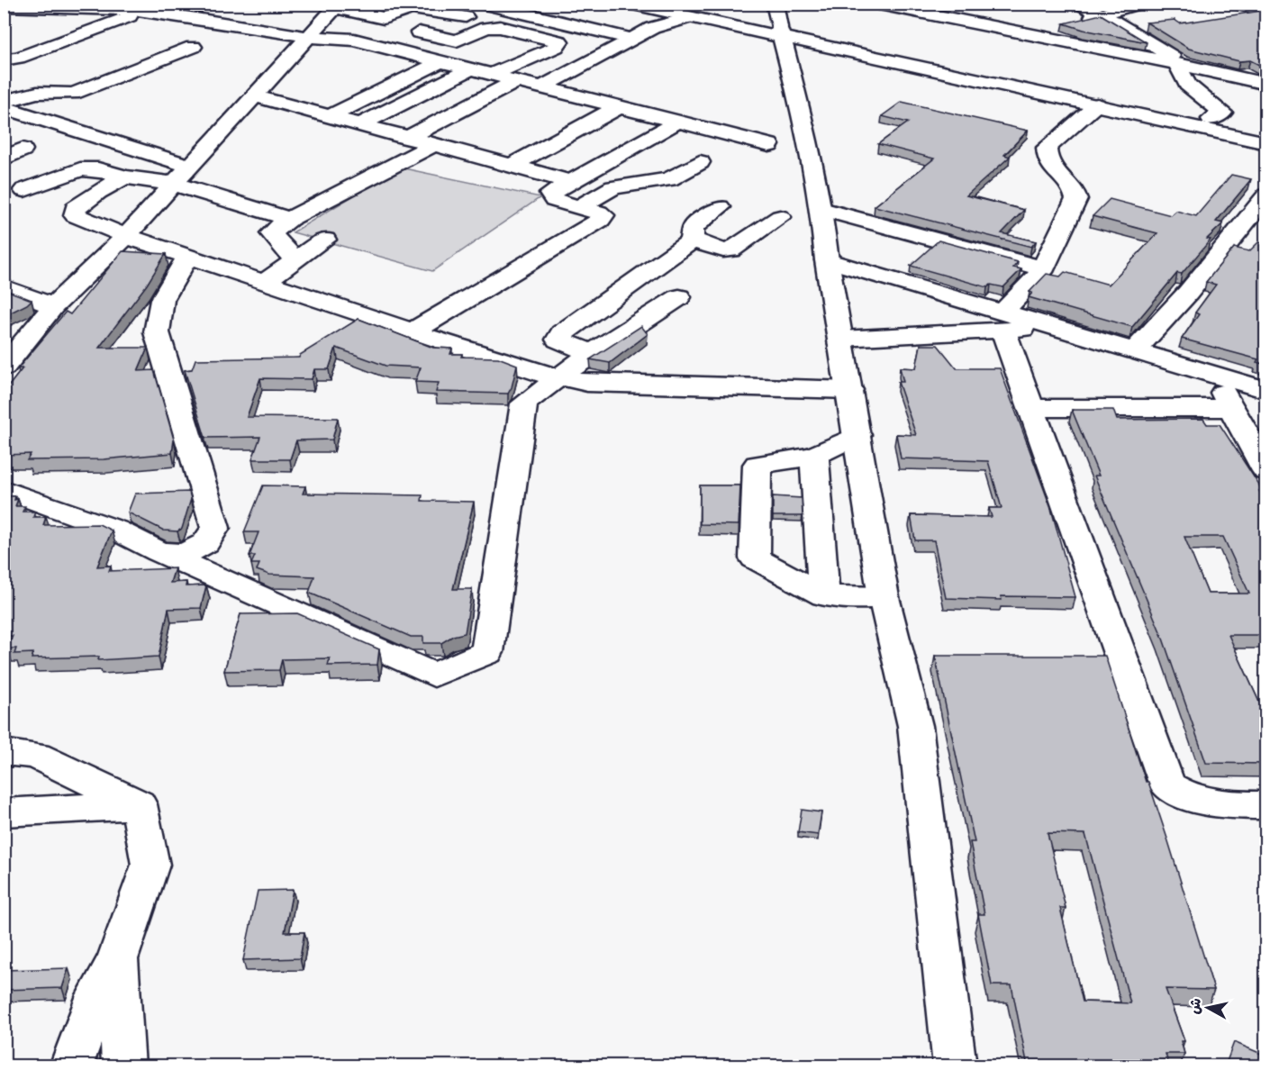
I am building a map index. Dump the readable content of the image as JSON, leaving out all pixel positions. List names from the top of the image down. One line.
{"north":"left"}
